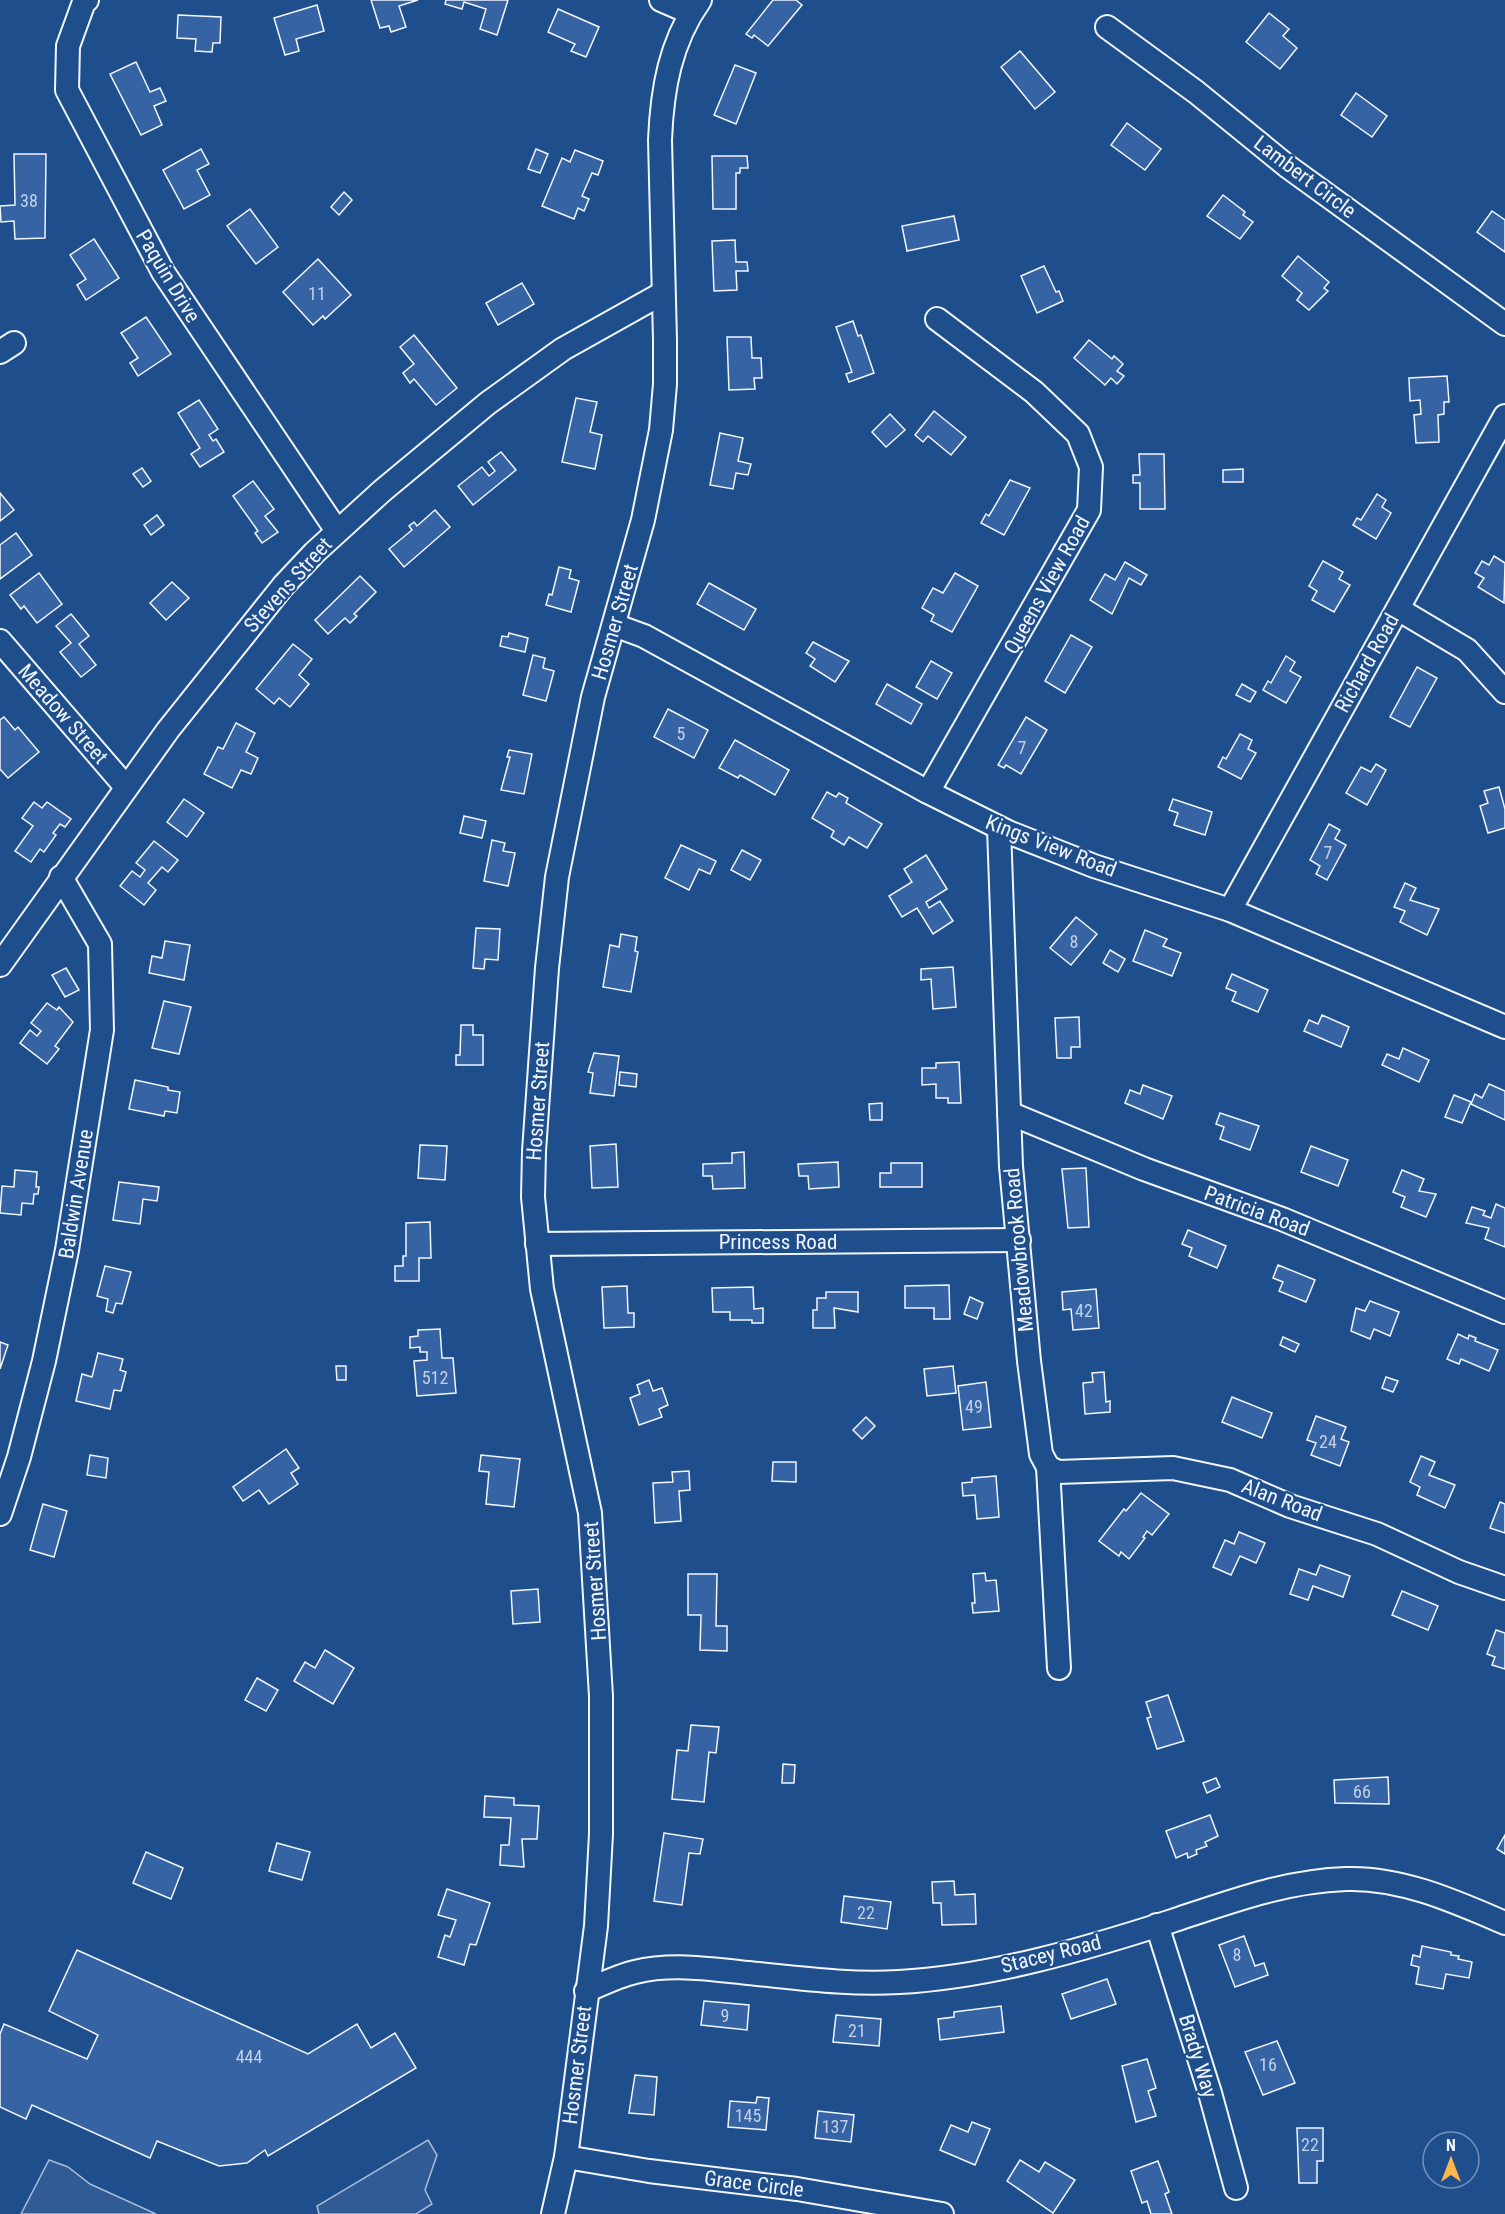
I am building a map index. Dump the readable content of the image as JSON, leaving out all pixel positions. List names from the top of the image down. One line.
{"streets":{"street":["Lambert Circle","Paquin Drive","Stevens Street","Queens View Road","Hosmer Street","Richard Road","Meadow Street","Kings View Road","Baldwin Avenue","Patricia Road","Princess Road","Meadowbrook Road","Alan Road","Stacey Road","Brady Way","Grace Circle"]},"crossings":[["Paquin Drive","Stevens Street"],["Stevens Street","Hosmer Street"],["Stevens Street","Meadow Street"],["Stevens Street","Baldwin Avenue"],["Queens View Road","Kings View Road"],["Hosmer Street","Kings View Road"],["Hosmer Street","Princess Road"],["Hosmer Street","Stacey Road"],["Hosmer Street","Grace Circle"],["Richard Road","Kings View Road"],["Kings View Road","Meadowbrook Road"],["Patricia Road","Meadowbrook Road"],["Princess Road","Meadowbrook Road"],["Meadowbrook Road","Alan Road"],["Stacey Road","Brady Way"]],"house_numbers":["38","11","5","7","7","8","42","512","49","24","66","22","8","9","21","444","16","145","137","22"],"north":"top"}
